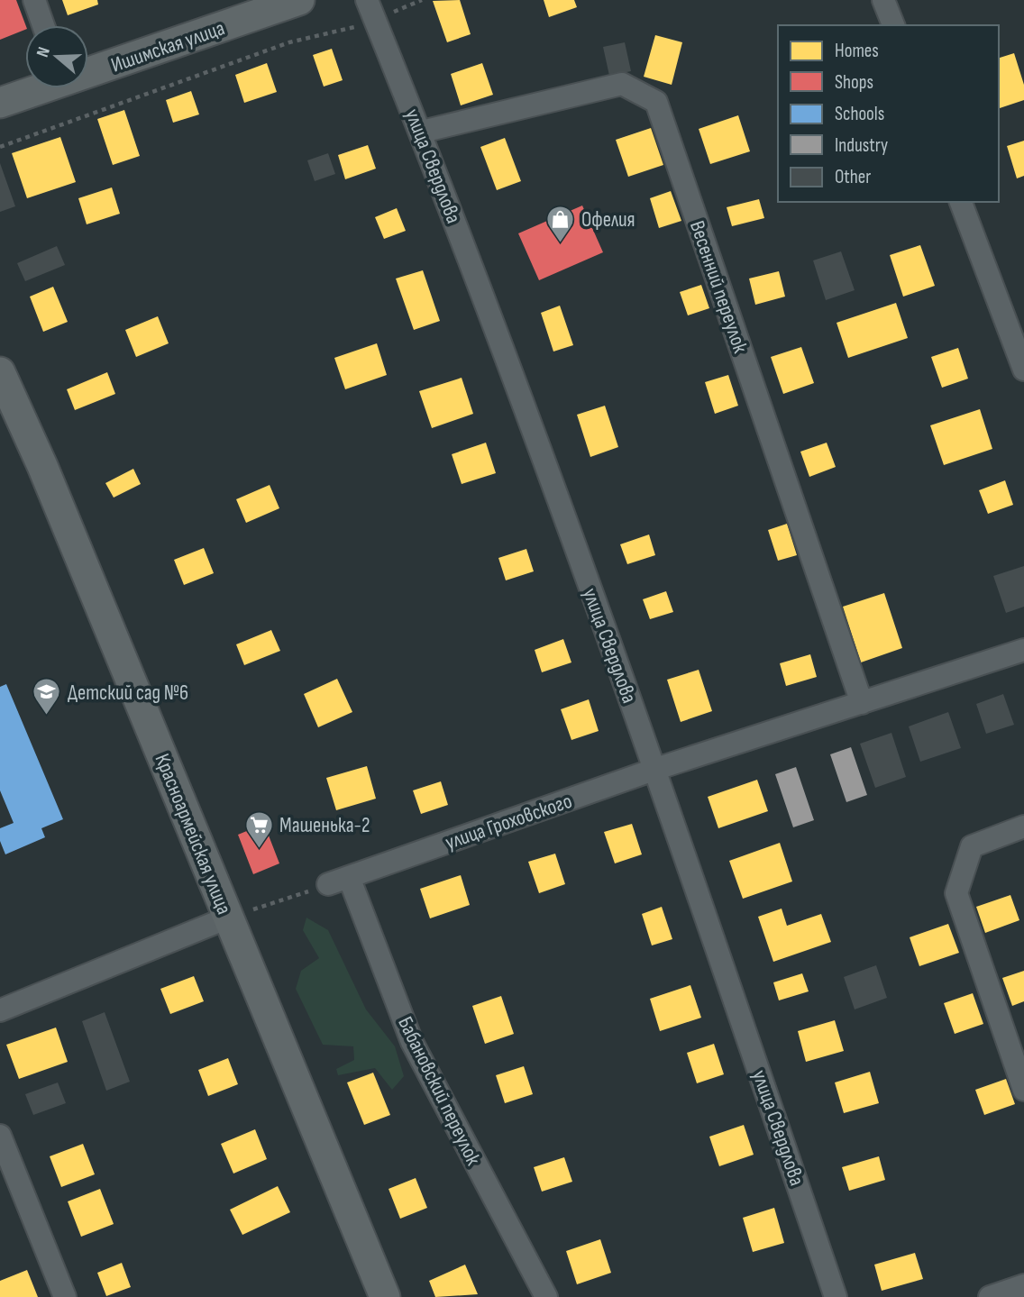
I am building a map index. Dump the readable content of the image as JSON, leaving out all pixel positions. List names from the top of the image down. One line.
{"streets":{"main road":["Ишимская улица","Красноармейская улица"],"street":["улица Свердлова","Весенний переулок","улица Гроховского","Бабановский переулок"]},"crossings":[["улица Свердлова","Весенний переулок"],["улица Свердлова","улица Гроховского"],["Весенний переулок","улица Гроховского"],["улица Гроховского","Бабановский переулок"]],"places":{"shop":["Офелия"],"school or university":["Детский сад №6"],"supermarket":["Машенька-2"]},"legend":["Homes","Shops","Schools","Industry","Other"],"north":"left"}
